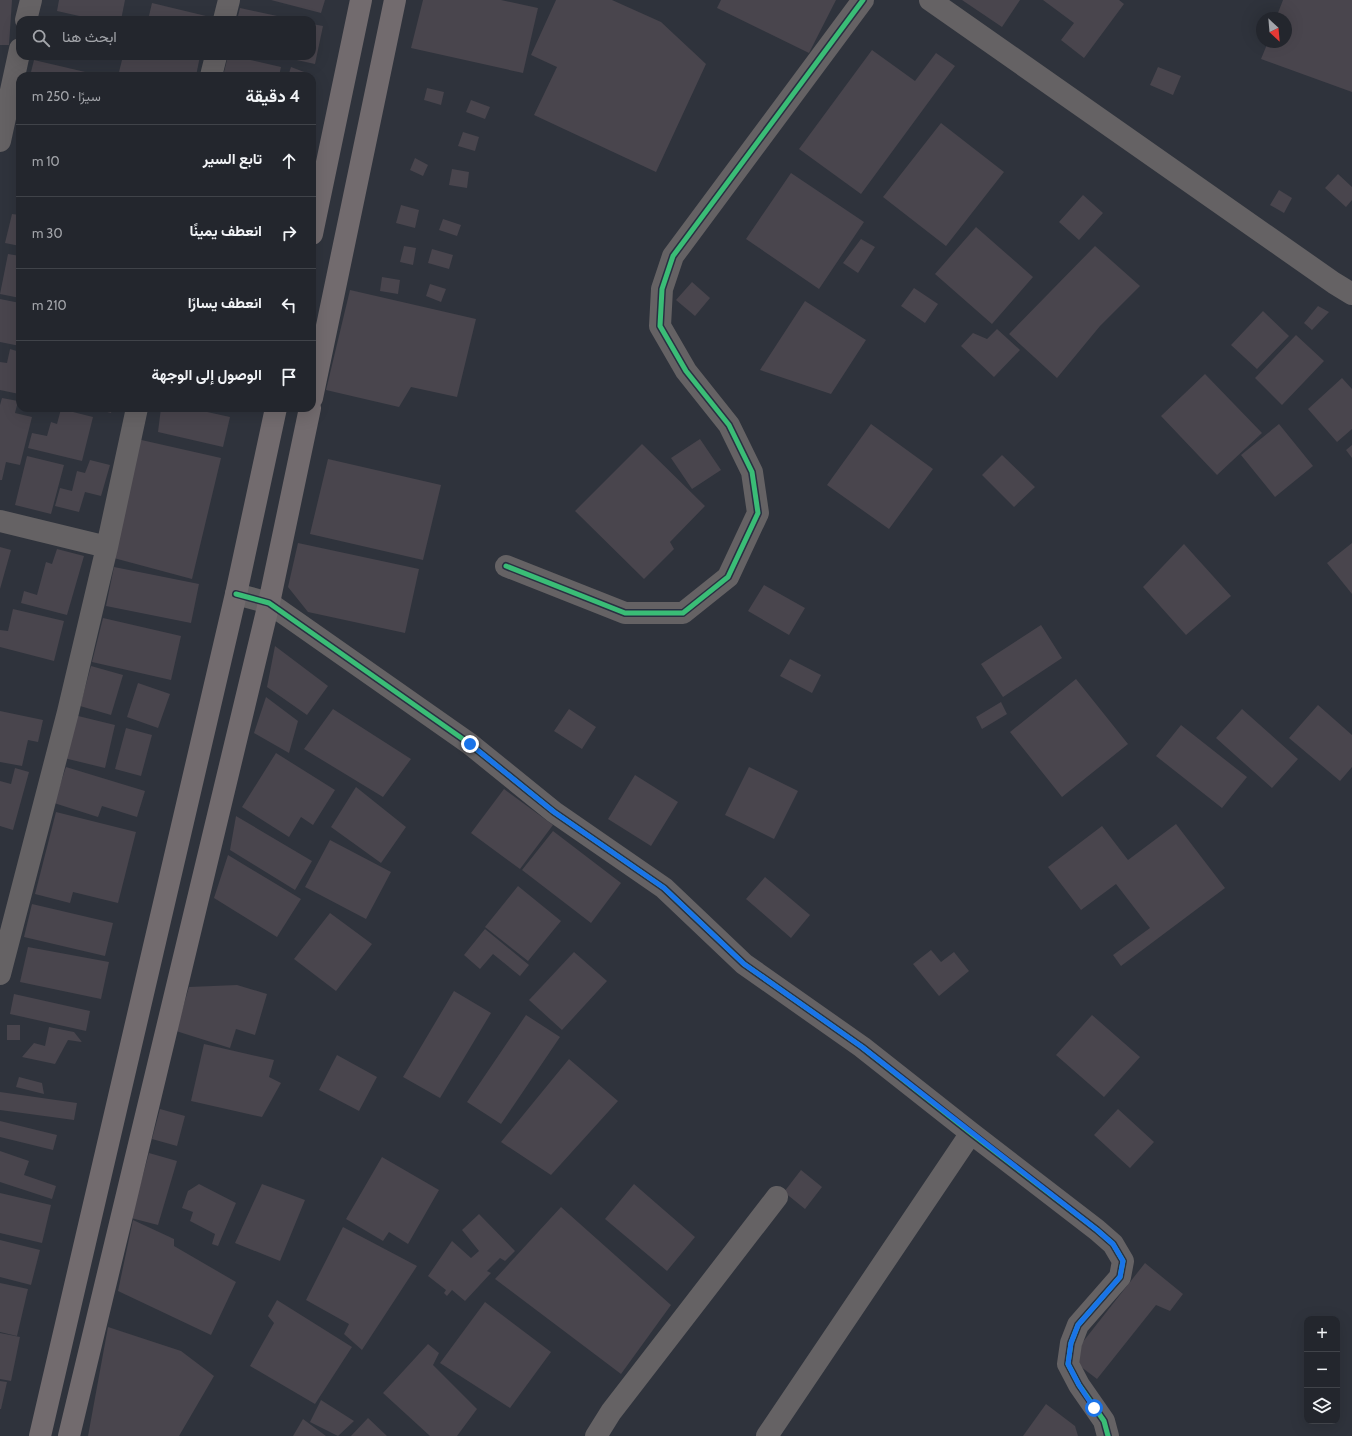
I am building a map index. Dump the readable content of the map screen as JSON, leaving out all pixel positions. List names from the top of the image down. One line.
{"north":"bottom right","page":{"search":"ابحث هنا","heading":["4 دقيقة","سيرًا · 250 m"],"list":[["تابع السير","10 m"],["انعطف يمينًا","30 m"],["انعطف يسارًا","210 m"],"الوصول إلى الوجهة"],"map_buttons":["+","−"]}}
